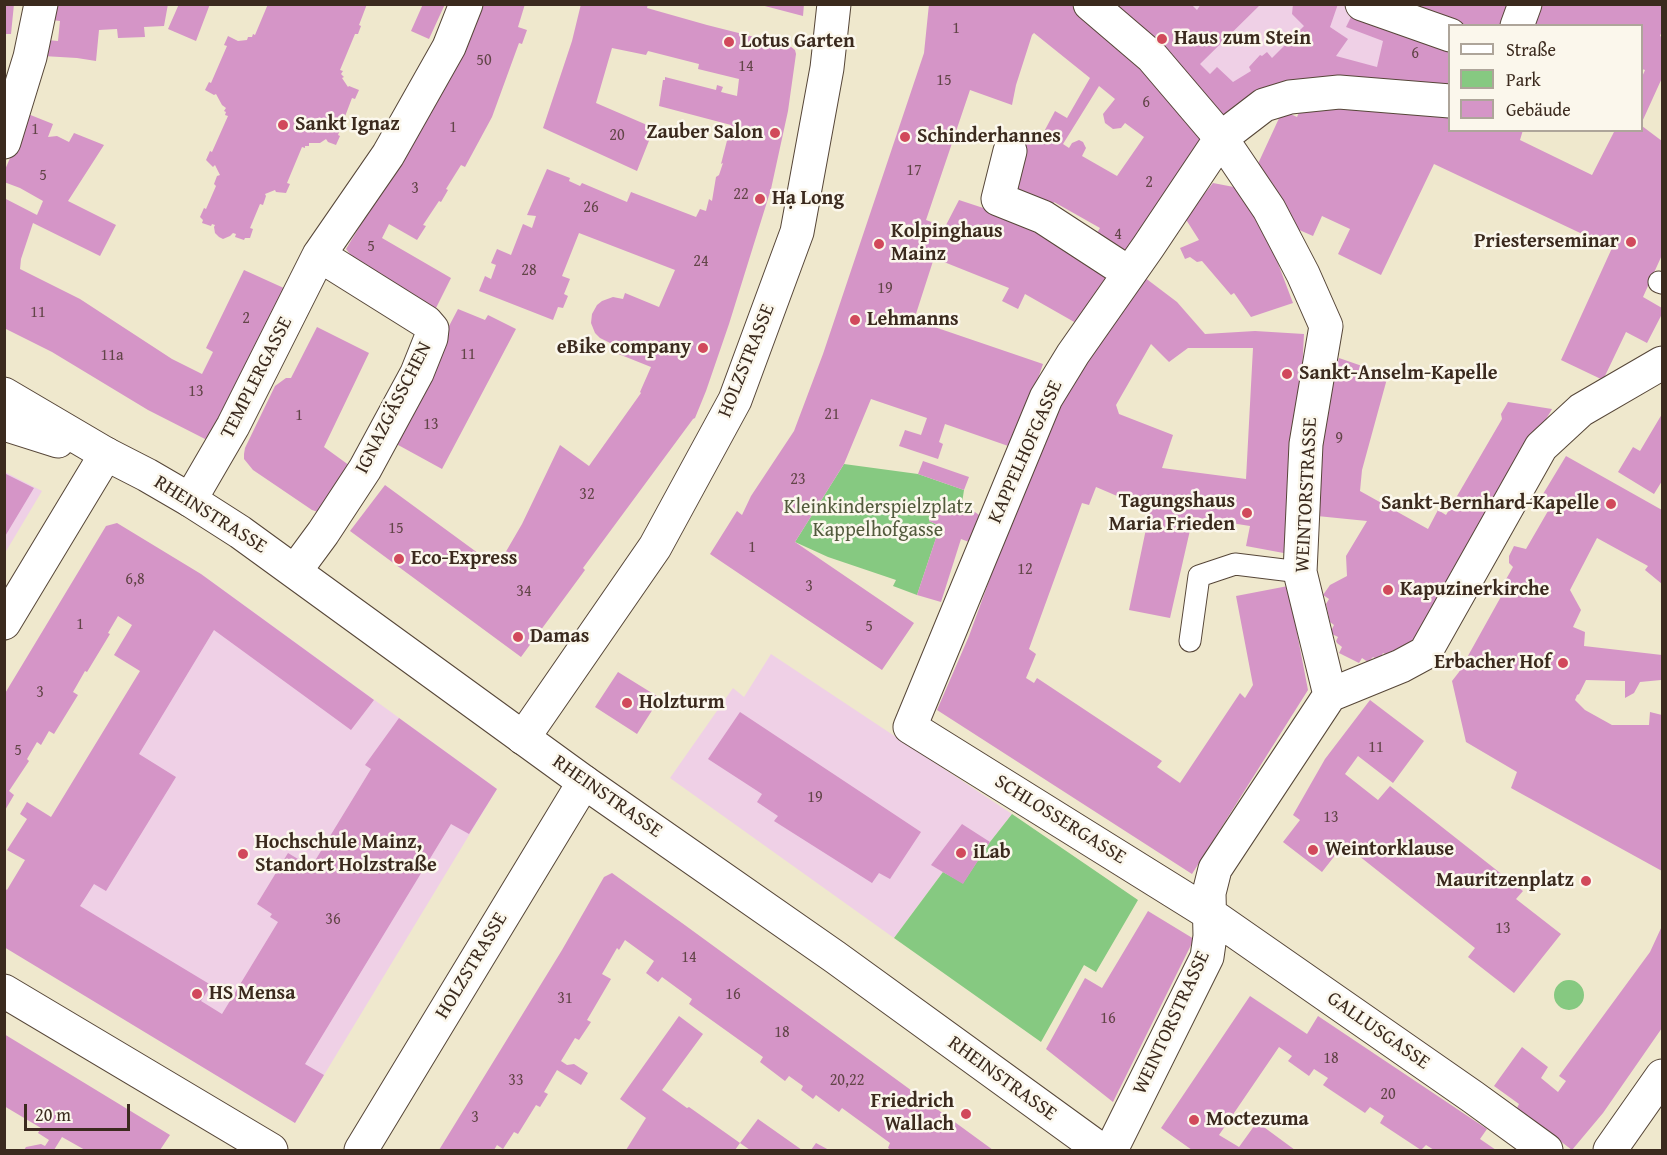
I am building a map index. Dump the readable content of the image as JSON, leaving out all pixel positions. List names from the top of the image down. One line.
{"streets":{"street":["HOLZSTRASSE","TEMPLERGASSE","IGNAZGÄSSCHEN","KAPPELHOFGASSE","WEINTORSTRASSE","RHEINSTRASSE","SCHLOSSERGASSE","GALLUSGASSE"]},"crossings":[["HOLZSTRASSE","RHEINSTRASSE"],["TEMPLERGASSE","IGNAZGÄSSCHEN"],["TEMPLERGASSE","RHEINSTRASSE"],["IGNAZGÄSSCHEN","RHEINSTRASSE"],["KAPPELHOFGASSE","WEINTORSTRASSE"],["KAPPELHOFGASSE","SCHLOSSERGASSE"],["WEINTORSTRASSE","SCHLOSSERGASSE"],["WEINTORSTRASSE","GALLUSGASSE"],["SCHLOSSERGASSE","GALLUSGASSE"]],"parks":["Kleinkinderspielzplatz Kappelhofgasse"],"places":["Haus zum Stein","Lotus Garten","Sankt Ignaz","Zauber Salon","Schinderhannes","Hạ Long","Priesterseminar","Kolpinghaus Mainz","Lehmanns","eBike company","Sankt-Anselm-Kapelle","Sankt-Bernhard-Kapelle","Tagungshaus Maria Frieden","Eco-Express","Kapuzinerkirche","Damas","Erbacher Hof","Holzturm","Weintorklause","iLab","Hochschule Mainz, Standort Holzstraße","Mauritzenplatz","HS Mensa","Friedrich Wallach","Moctezuma"],"house_numbers":["1","6","50","14","15","6","1","1","20","17","5","2","3","22","26","4","5","24","28","19","11","2","11","11a","13","21","1","13","9","23","32","15","1","12","6,8","3","34","1","5","3","11","5","19","13","36","13","14","16","31","16","18","18","33","20,22","20","3"],"legend":["Straße","Park","Gebäude"],"scale_bar":"20 m"}
